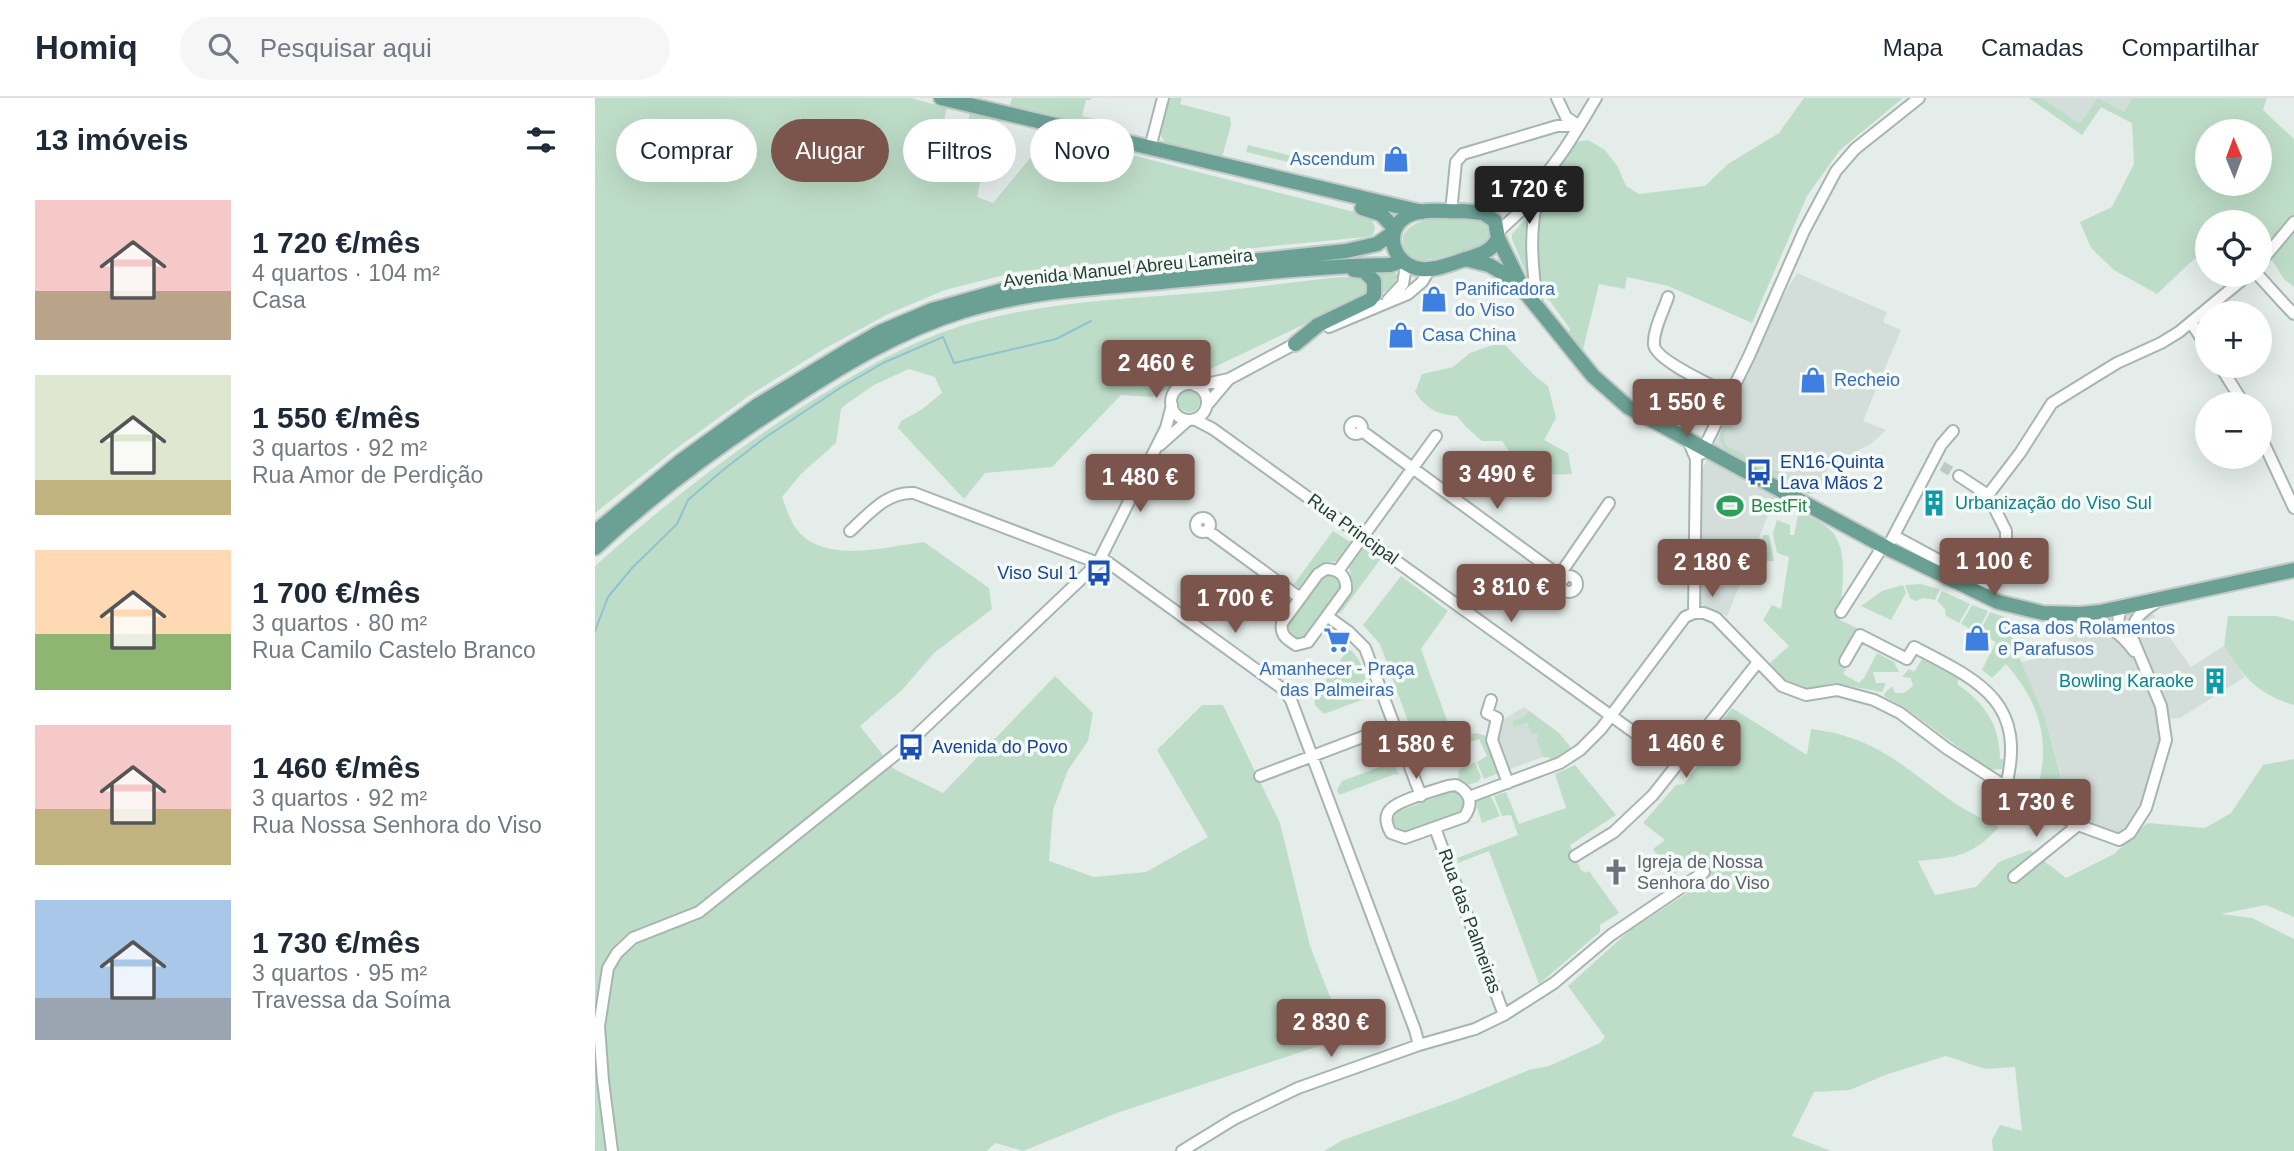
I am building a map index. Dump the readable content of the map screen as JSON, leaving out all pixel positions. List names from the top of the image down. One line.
{"streets":{"main road":["Avenida Manuel Abreu Lameira"],"street":["Rua Principal","Rua das Palmeiras"]},"places":{"shop":["Ascendum","Panificadora do Viso","Casa China","Recheio","Casa dos Rolamentos e Parafusos"],"bus stop":["EN16-Quinta Lava Mãos 2","Viso Sul 1","Avenida do Povo"],"building":["Urbanização do Viso Sul","Bowling Karaoke"],"sports":["BestFit"],"supermarket":["Amanhecer - Praça das Palmeiras"],"church":["Igreja de Nossa Senhora do Viso"]},"north":"top","page":{"header":"Homiq","search":"Pesquisar aqui","nav":["Mapa","Camadas","Compartilhar"],"heading":"13 imóveis","map_buttons":["+","−"],"chip":["Comprar","Alugar","Filtros","Novo"],"price":["1 720 €","2 460 €","1 550 €","3 490 €","1 480 €","1 100 €","2 180 €","3 810 €","1 700 €","1 460 €","1 580 €","1 730 €","2 830 €"],"list":[{"name":"1 720 €/mês","note":"4 quartos · 104 m² · Casa"},{"name":"1 550 €/mês","note":"3 quartos · 92 m² · Rua Amor de Perdição"},{"name":"1 700 €/mês","note":"3 quartos · 80 m² · Rua Camilo Castelo Branco"},{"name":"1 460 €/mês","note":"3 quartos · 92 m² · Rua Nossa Senhora do Viso"},{"name":"1 730 €/mês","note":"3 quartos · 95 m² · Travessa da Soíma"}]}}
